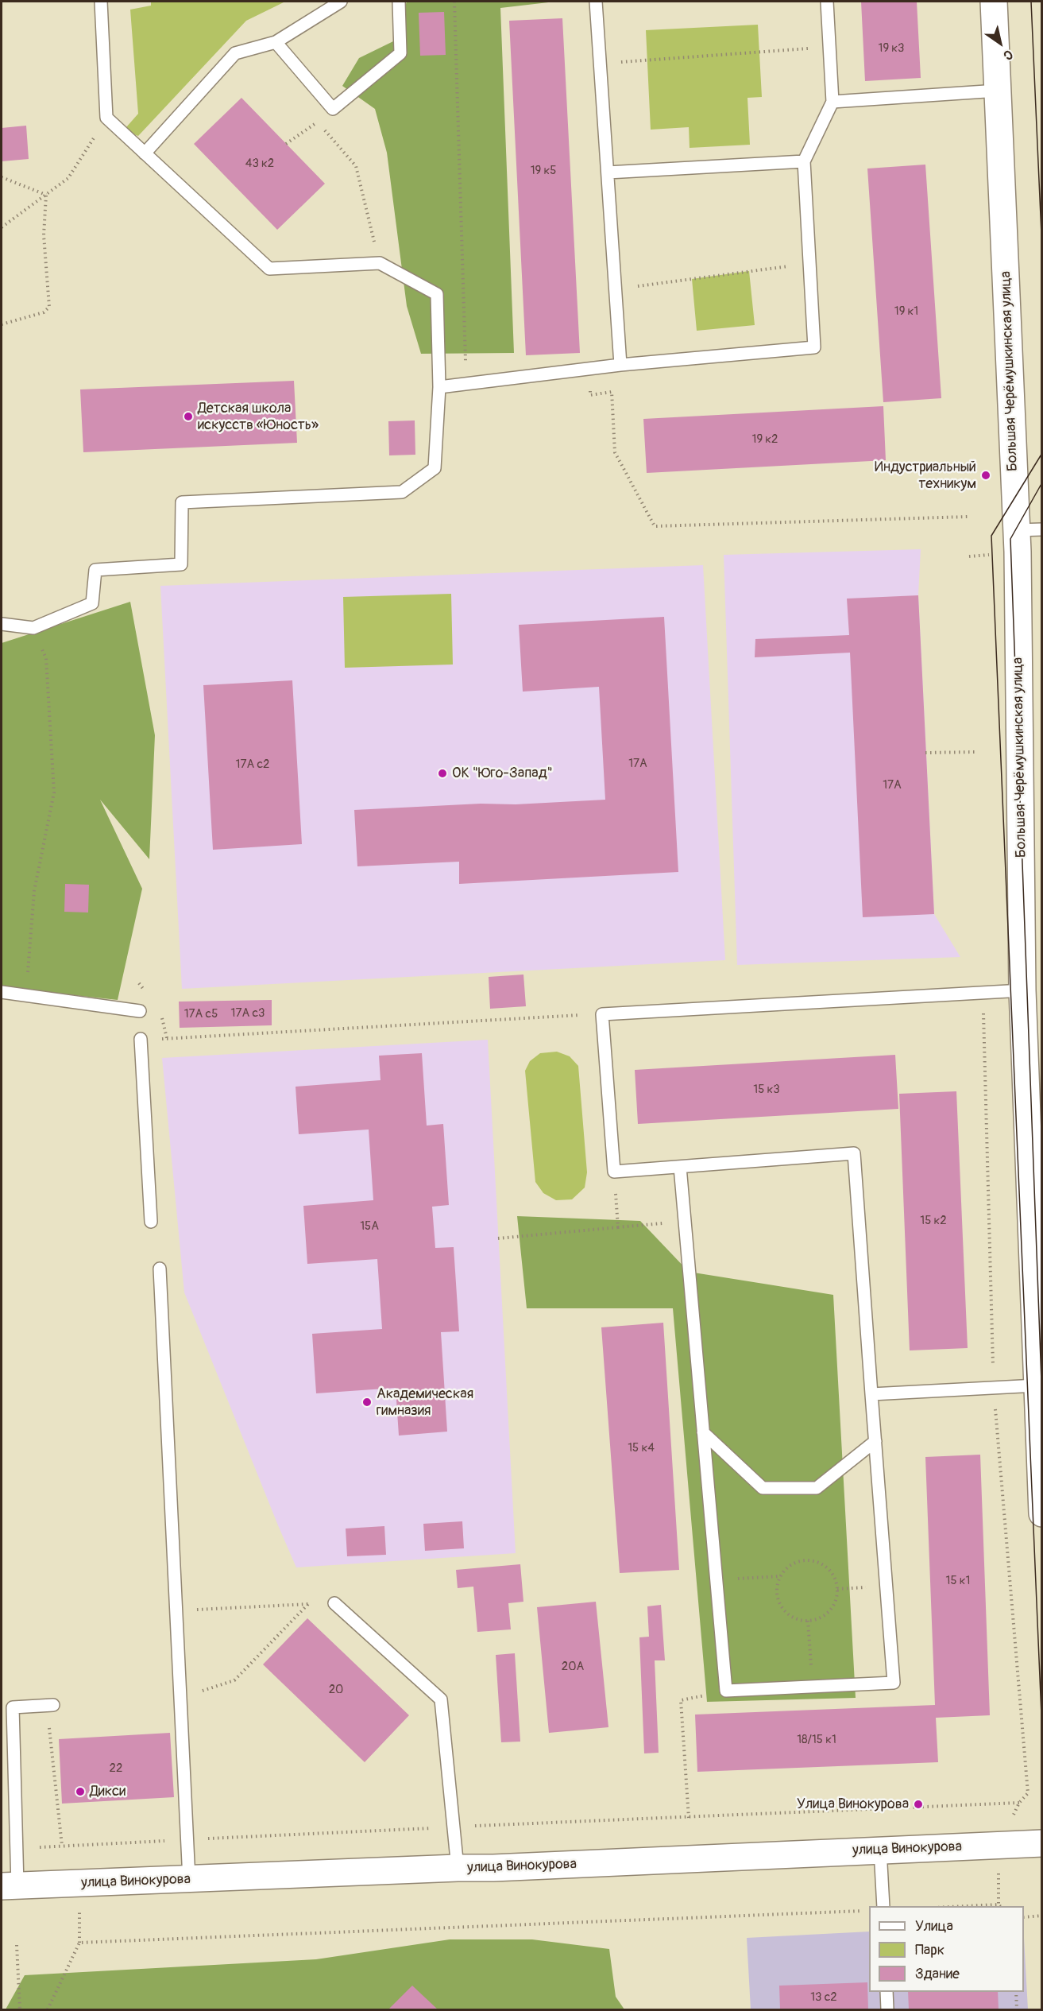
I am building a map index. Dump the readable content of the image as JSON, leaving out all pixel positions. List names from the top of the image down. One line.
{"streets":{"main road":["Большая Черёмушкинская улица","улица Винокурова"]},"places":["Детская школа искусств «Юность»","Индустриальный техникум","ОК \"Юго-Запад\"","Академическая гимназия","Дикси","Улица Винокурова"],"house_numbers":["19 к3","43 к2","19 к5","19 к1","19 к2","17А","17А с2","17А","17А с3","17А с5","15 к3","15 к2","15А","15 к4","15 к1","20А","20","18/15 к1","22","13 с2"],"legend":["Улица","Парк","Здание"],"north":"bottom right"}
